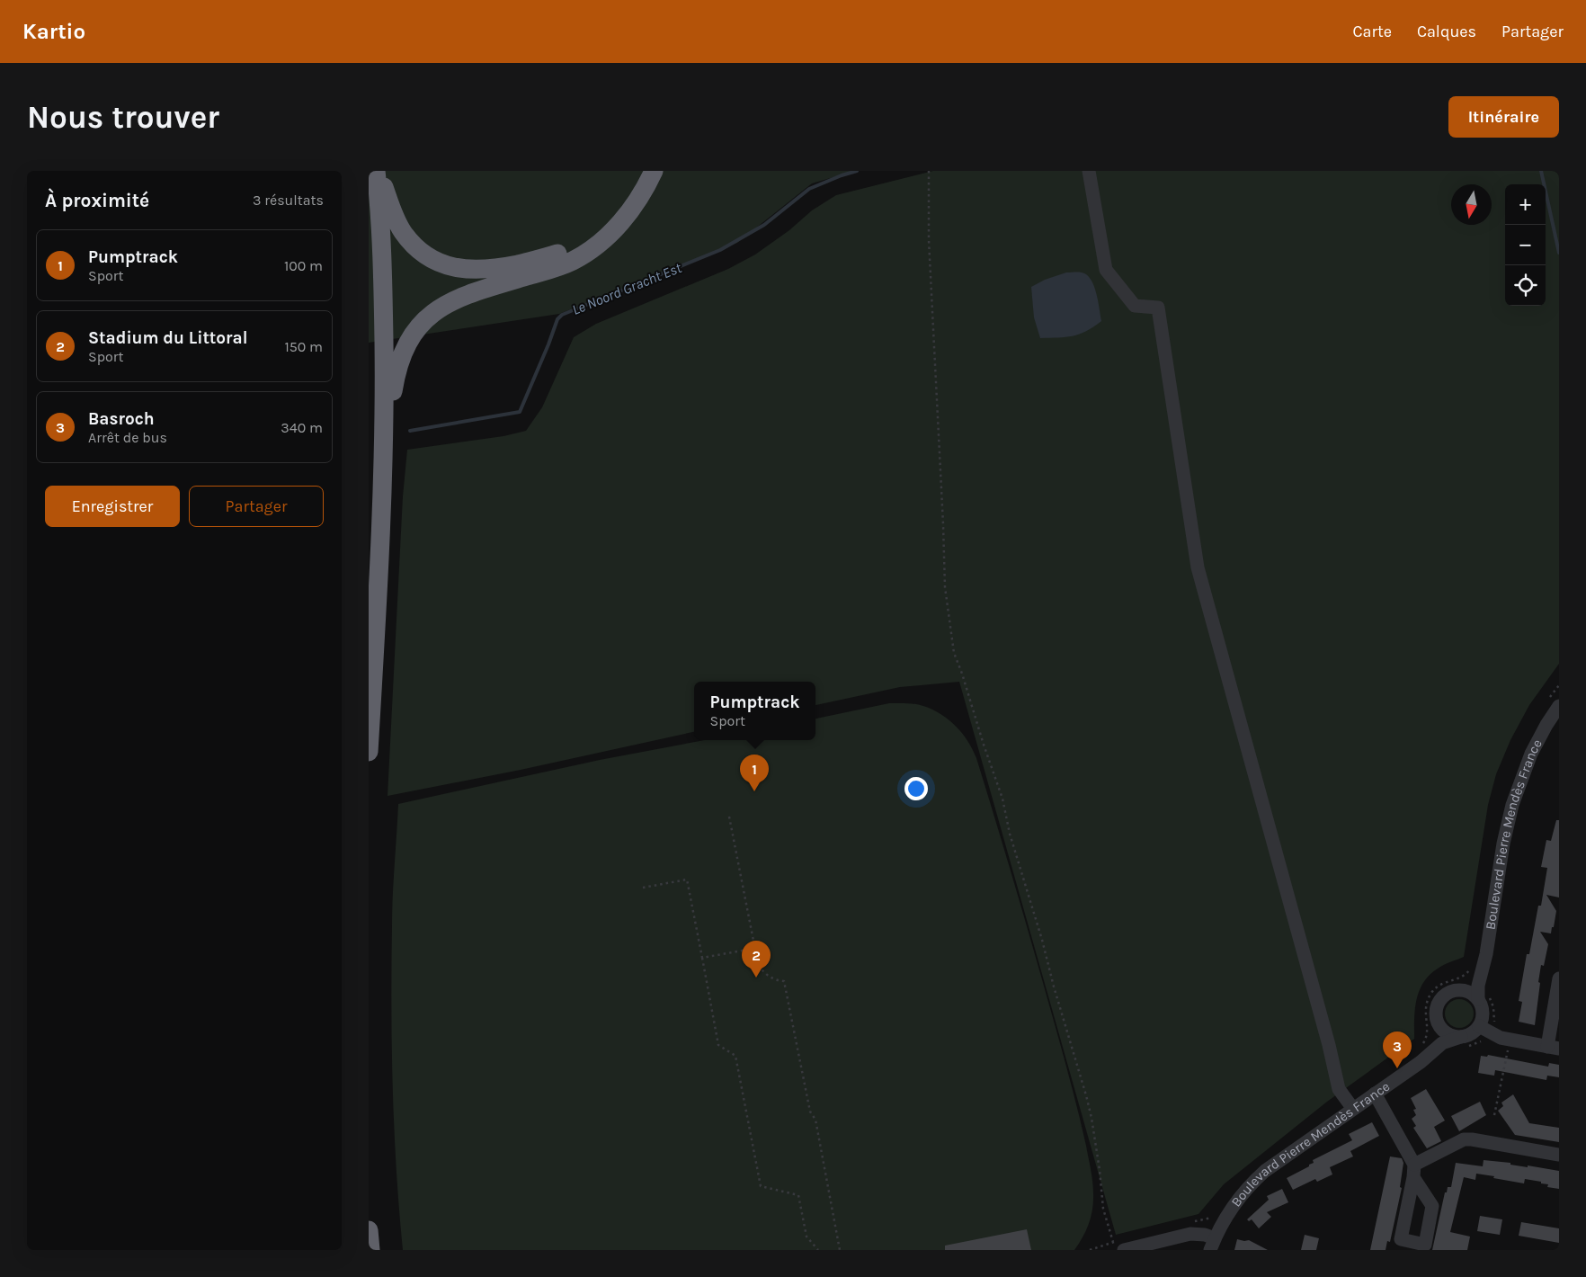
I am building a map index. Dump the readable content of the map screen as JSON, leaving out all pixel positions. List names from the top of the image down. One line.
{"streets":{"street":["Boulevard Pierre Mendès France"]},"water":["Le Noord Gracht Est"],"north":"bottom","page":{"header":"Kartio","nav":["Carte","Calques","Partager"],"buttons":["Itinéraire",["Enregistrer","Partager"]],"title":"Nous trouver","heading":["À proximité","3 résultats"],"map_buttons":["+","−"],"list":[{"mark":"1","name":"Pumptrack","note":"Sport","value":"100 m"},{"mark":"2","name":"Stadium du Littoral","note":"Sport","value":"150 m"},{"mark":"3","name":"Basroch","note":"Arrêt de bus","value":"340 m"}],"popup":["Pumptrack","Sport"],"pins":["1","2","3"]}}
